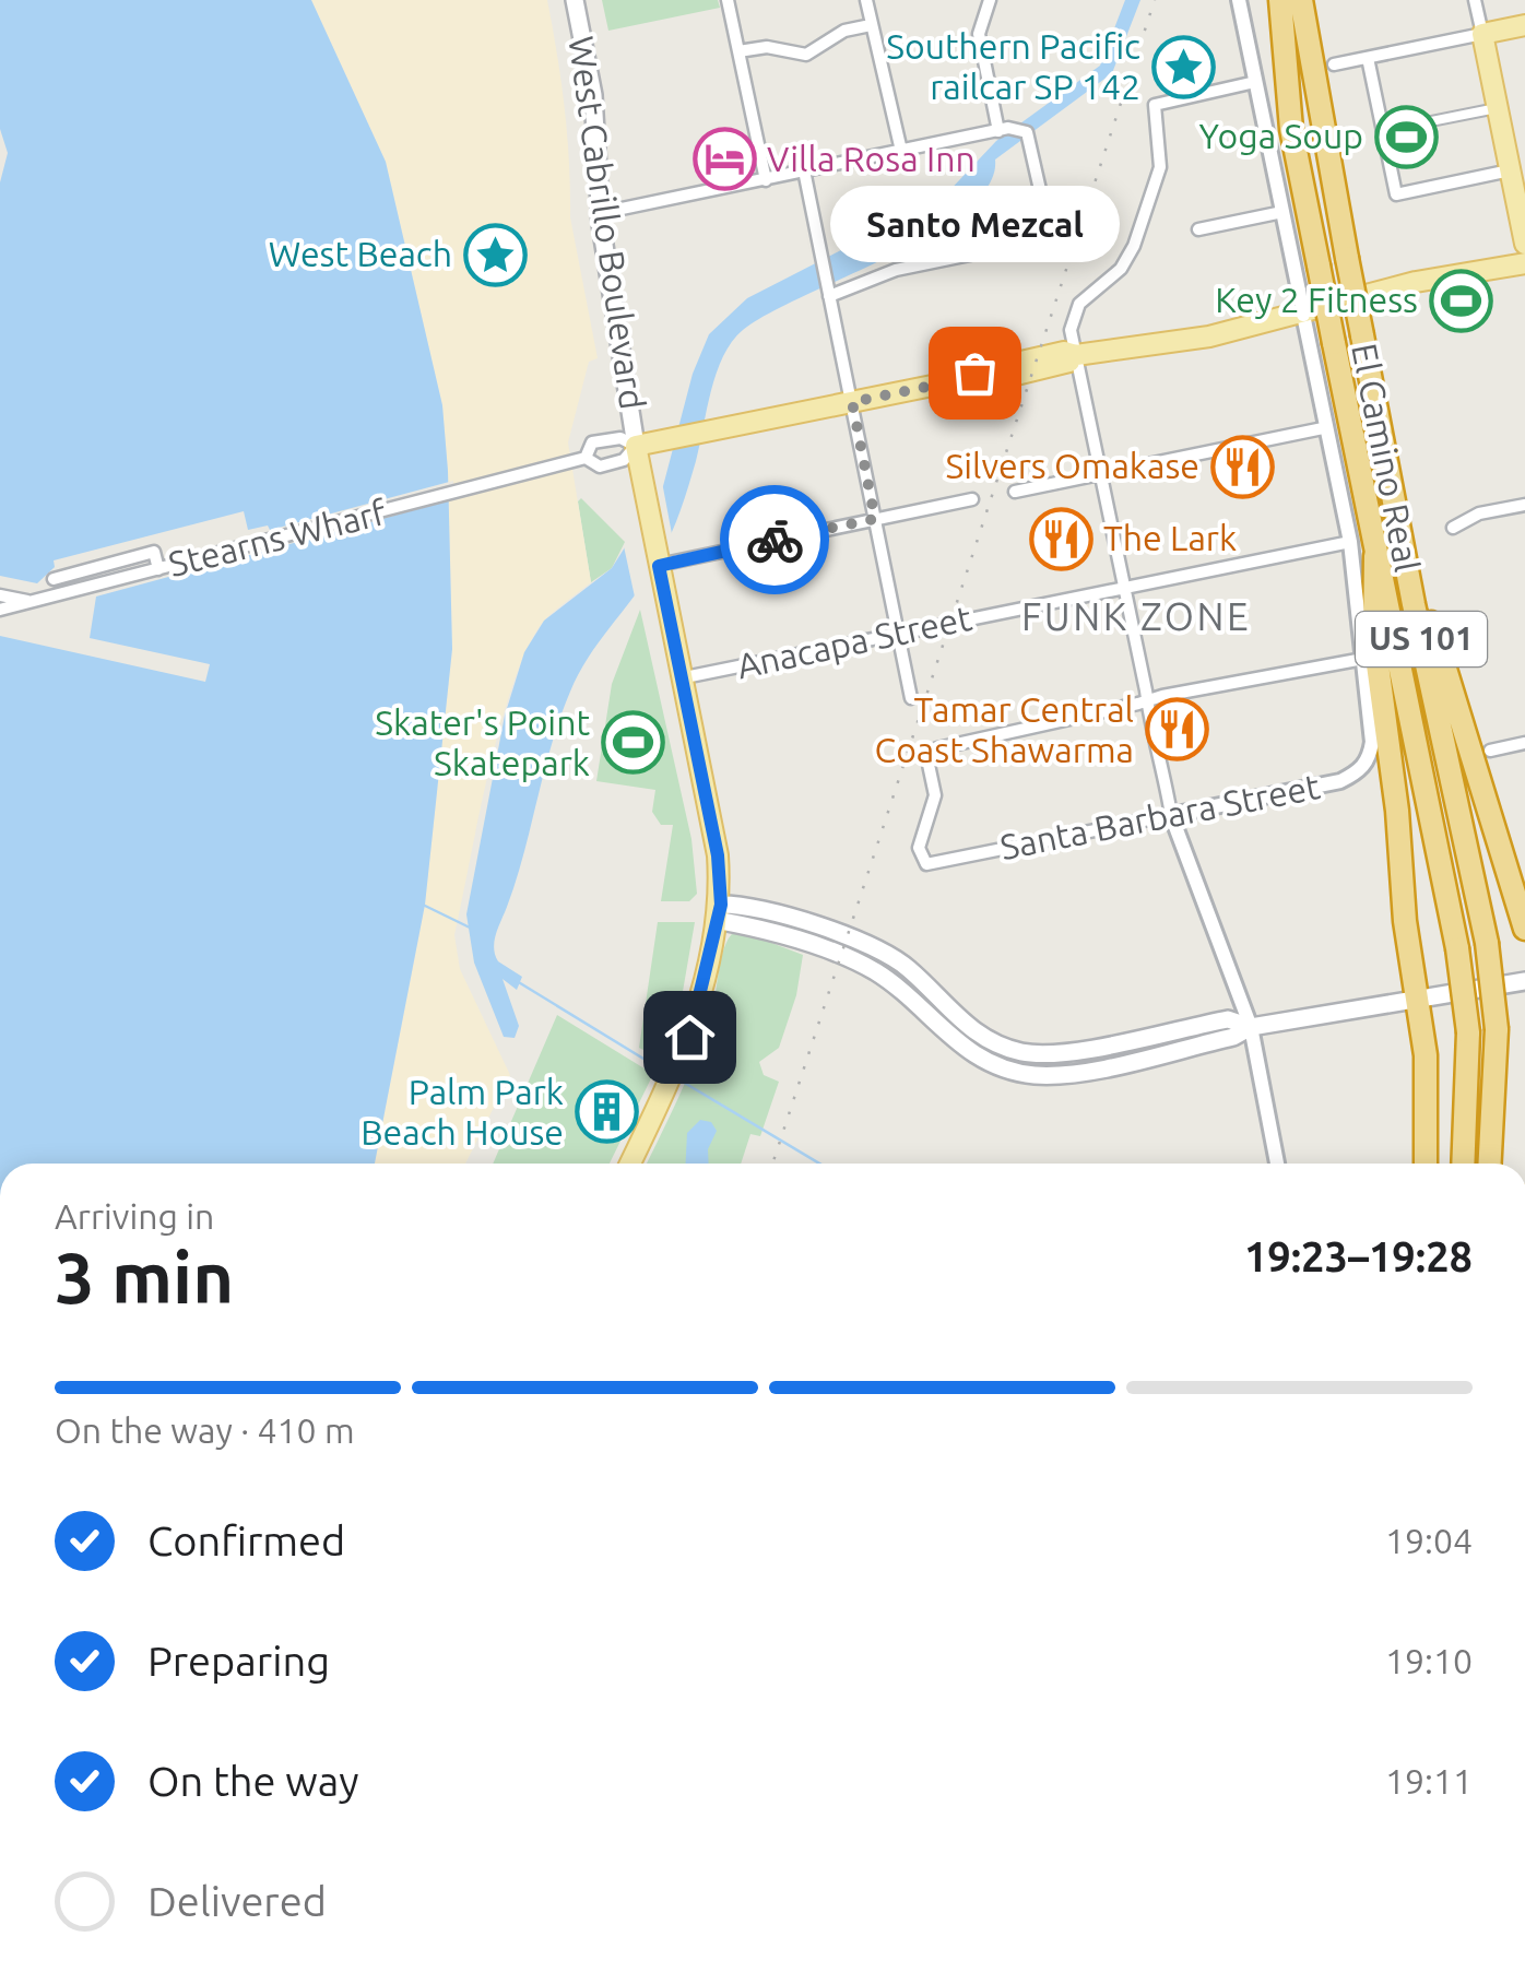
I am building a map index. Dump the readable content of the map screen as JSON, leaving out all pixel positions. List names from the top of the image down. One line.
{"streets":{"highway":["El Camino Real","US 101"],"main road":["West Cabrillo Boulevard"],"street":["Stearns Wharf","Anacapa Street","Santa Barbara Street"]},"crossings":[["West Cabrillo Boulevard","Stearns Wharf"]],"districts":["FUNK ZONE"],"places":{"place":["Southern Pacific railcar SP 142","West Beach"],"sports":["Yoga Soup","Key 2 Fitness","Skater's Point Skatepark"],"hotel":["Villa Rosa Inn"],"other":["Santo Mezcal"],"restaurant":["Silvers Omakase","The Lark","Tamar Central Coast Shawarma"],"building":["Palm Park Beach House"]},"page":{"bubble":"Santo Mezcal","heading":["3 min","Arriving in","19:23–19:28"],"bar":"On the way · 410 m","list":[["Confirmed","19:04"],["Preparing","19:10"],["On the way","19:11"],"Delivered"]}}
